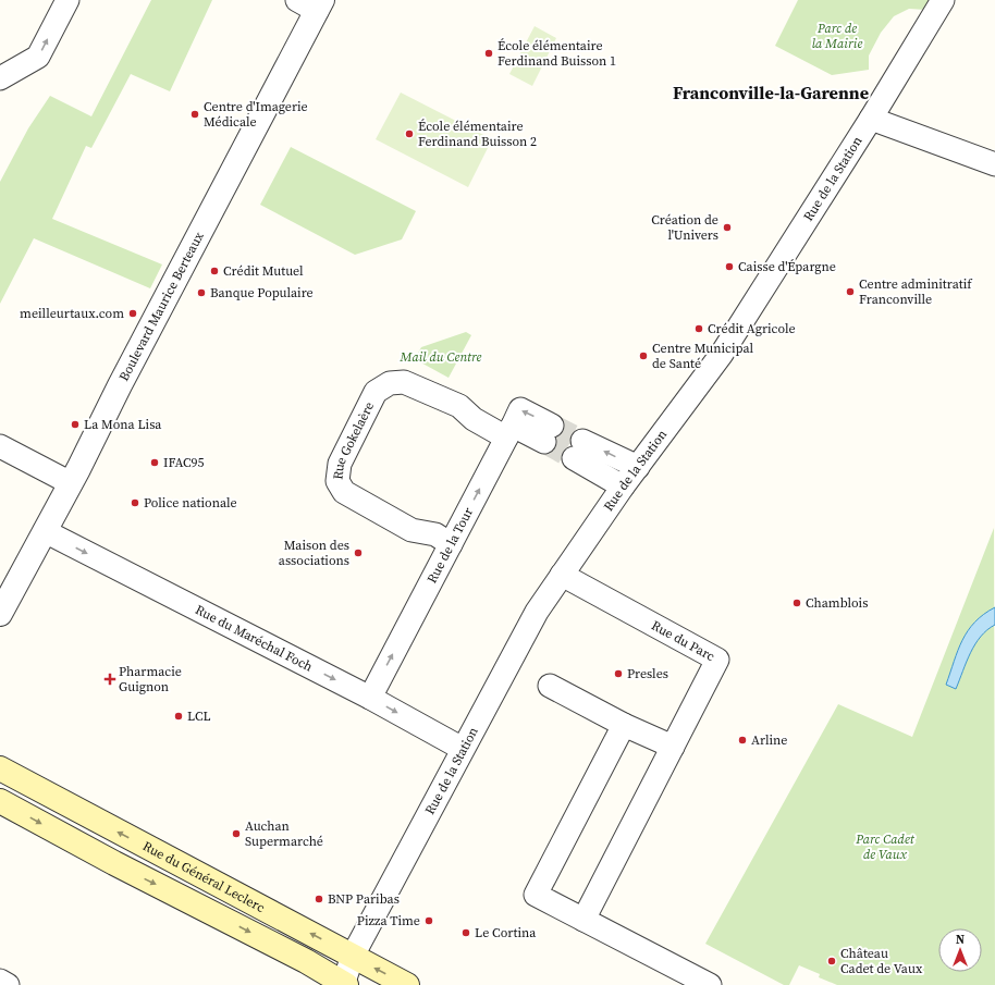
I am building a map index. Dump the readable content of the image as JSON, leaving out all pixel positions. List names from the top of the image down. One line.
{"streets":{"main road":["Rue du Général Leclerc"],"street":["Rue de la Station","Boulevard Maurice Berteaux","Rue Gokelaère","Rue de la Tour","Rue du Maréchal Foch","Rue du Parc"]},"crossings":[["Rue de la Station","Rue du Maréchal Foch"],["Rue de la Station","Rue du Parc"],["Rue de la Station","Rue du Général Leclerc"],["Boulevard Maurice Berteaux","Rue du Maréchal Foch"],["Rue Gokelaère","Rue de la Tour"],["Rue de la Tour","Rue du Maréchal Foch"]],"one_way":["Rue de la Tour","Rue du Maréchal Foch"],"districts":["Franconville-la-Garenne"],"parks":["Parc de la Mairie","Mail du Centre","Parc Cadet de Vaux"],"places":{"other":["École élémentaire Ferdinand Buisson 1","Centre d'Imagerie Médicale","École élémentaire Ferdinand Buisson 2","Création de l'Univers","Caisse d'Épargne","Crédit Mutuel","Centre adminitratif Franconville","Banque Populaire","meilleurtaux.com","Crédit Agricole","Centre Municipal de Santé","La Mona Lisa","IFAC95","Police nationale","Maison des associations","Chamblois","Presles","LCL","Arline","Auchan Supermarché","BNP Paribas","Pizza Time","Le Cortina","Château Cadet de Vaux"],"health":["Pharmacie Guignon"]},"north":"top"}
